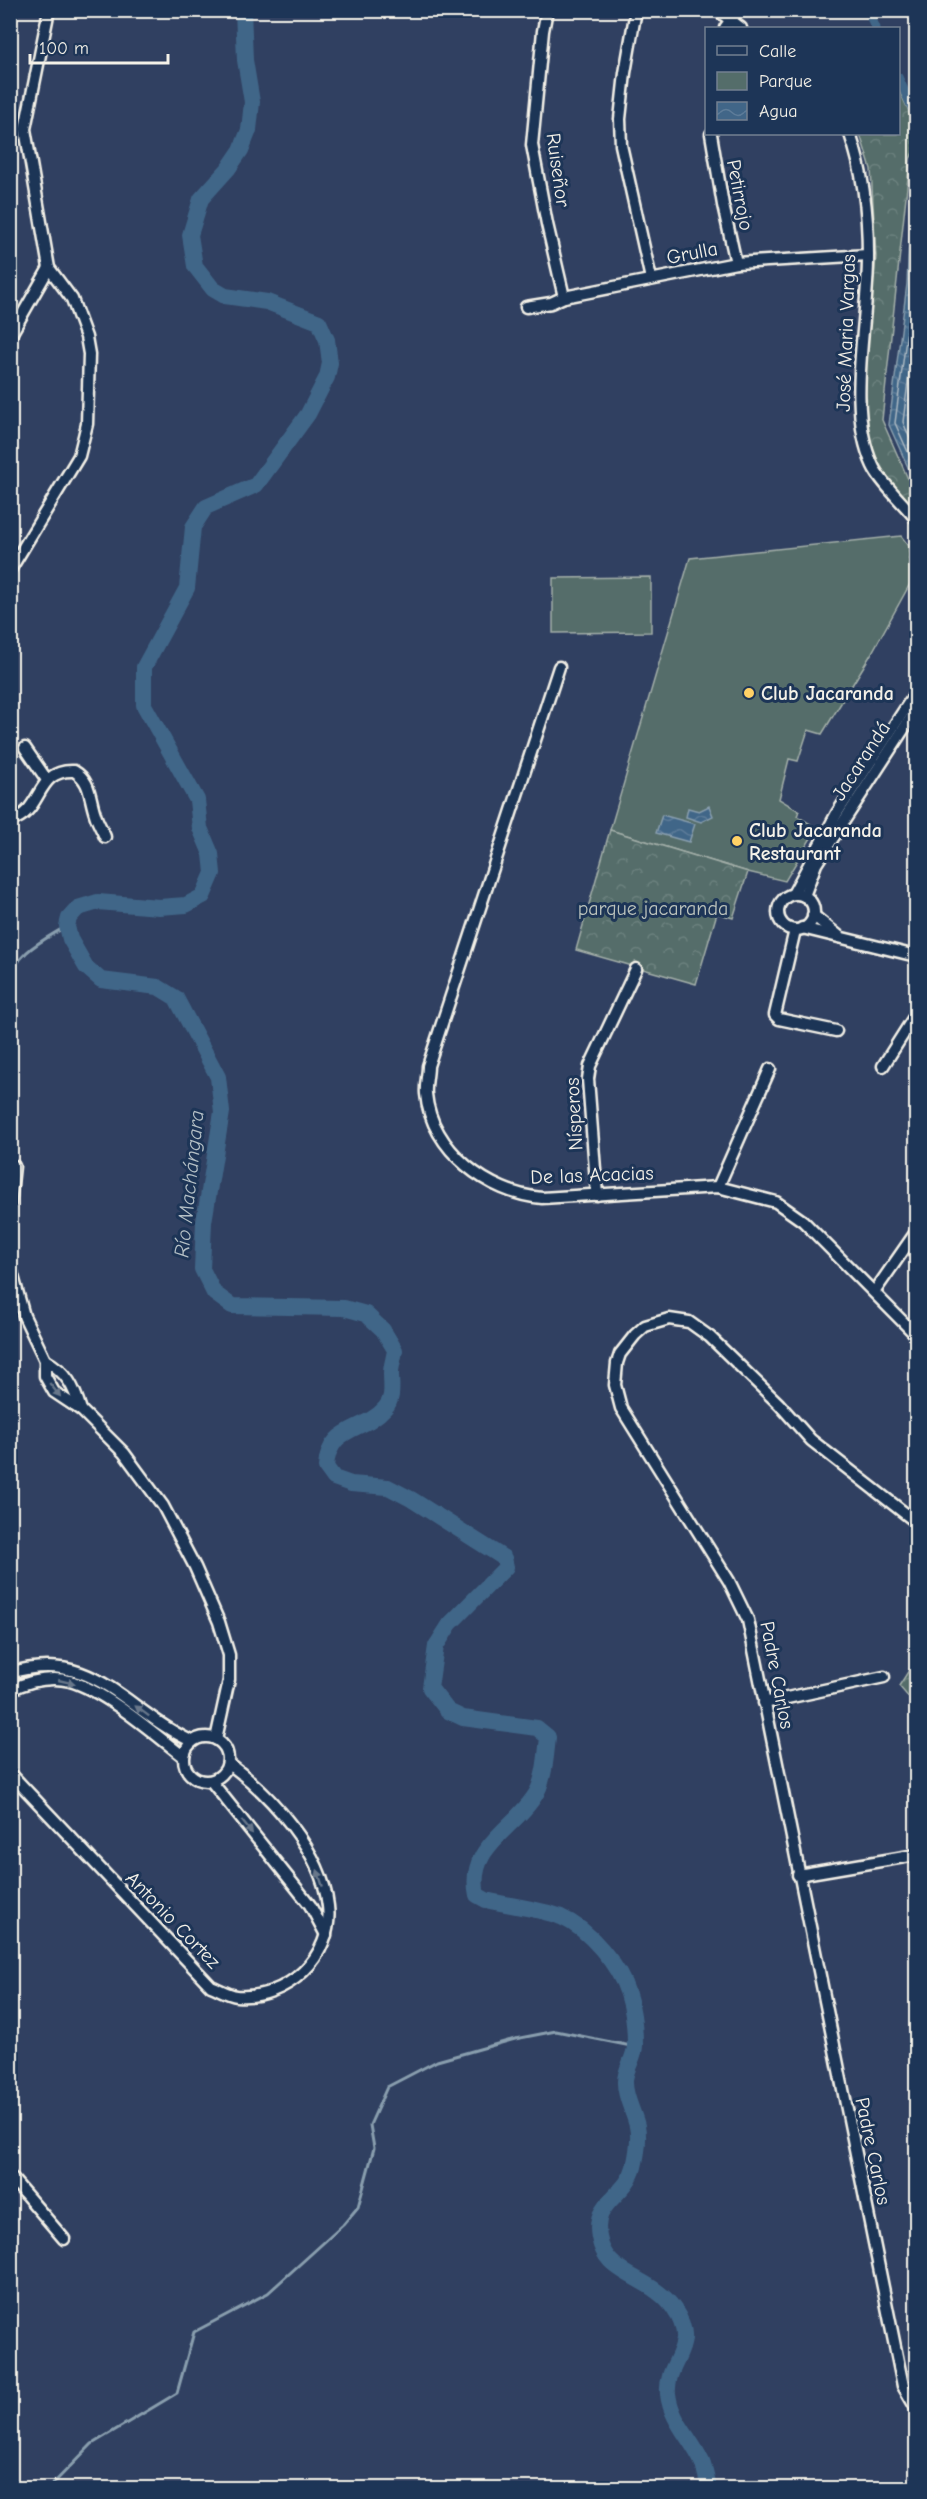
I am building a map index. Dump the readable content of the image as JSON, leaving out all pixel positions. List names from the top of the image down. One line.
{"streets":{"street":["Ruiseñor","Petirrojo","Grulla","José Maria Vargas","Jacarandá","Nísperos","De las Acacias","Padre Carlos","Antonio Cortez"]},"crossings":[["Ruiseñor","Grulla"],["Petirrojo","Grulla"],["Grulla","José Maria Vargas"],["Nísperos","De las Acacias"]],"water":["Río Machángara"],"parks":["parque jacaranda"],"places":["Club Jacaranda","Club Jacaranda Restaurant"],"legend":["Calle","Parque","Agua"],"scale_bar":"100 m"}
